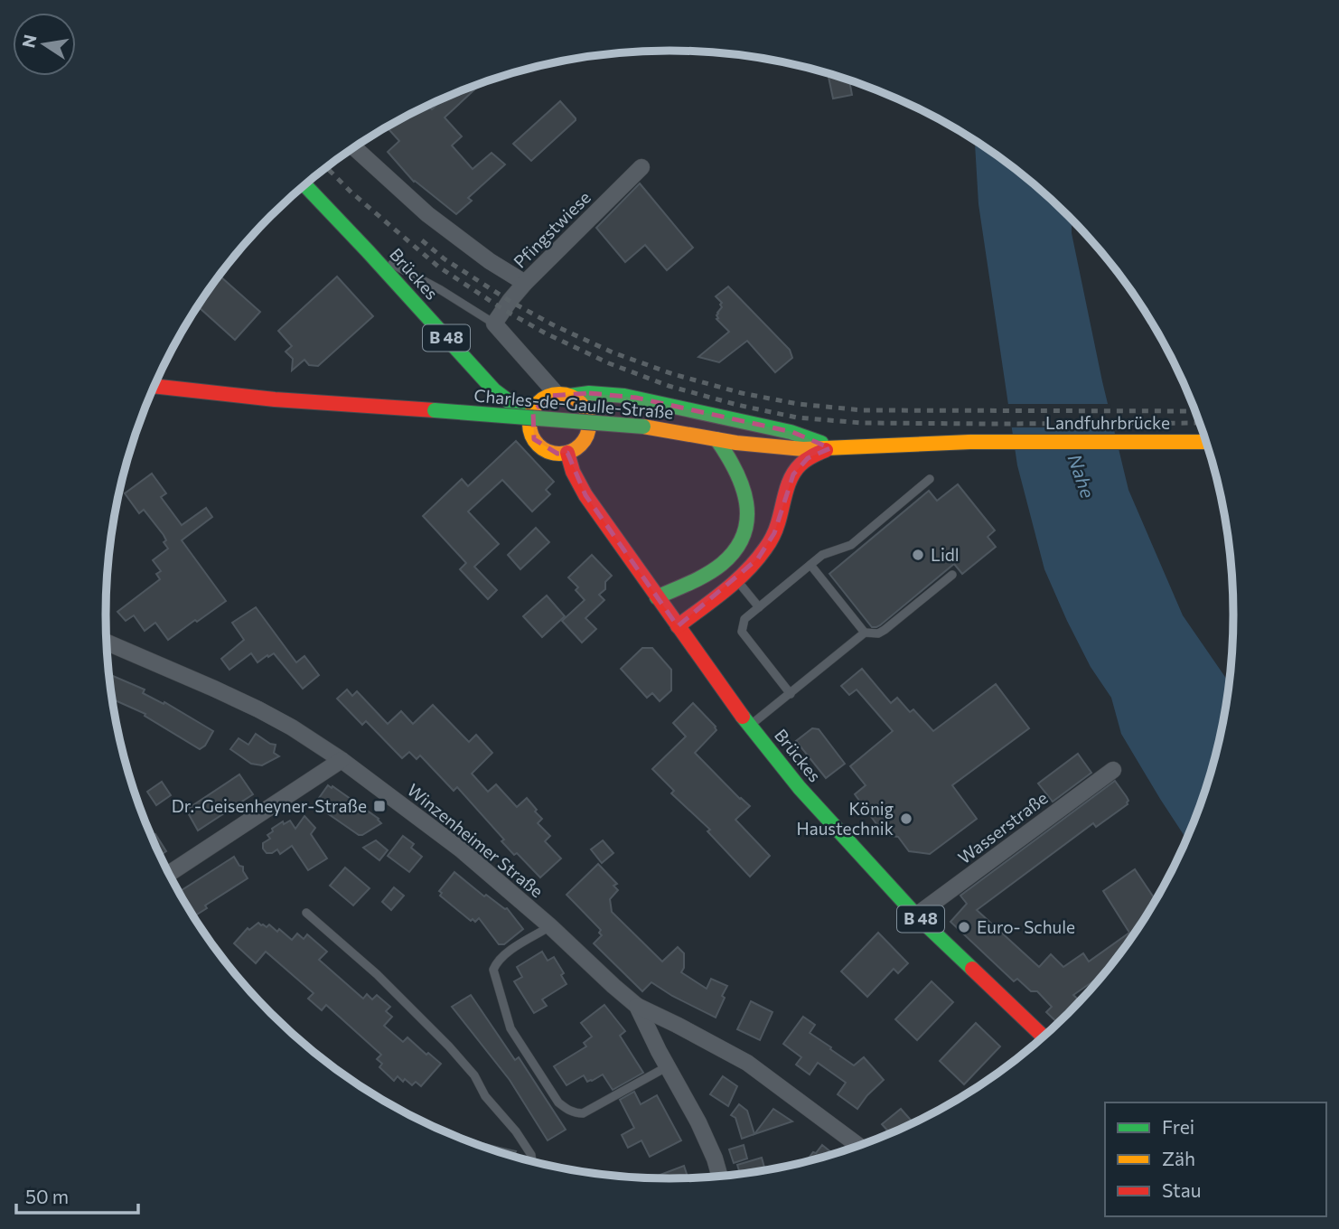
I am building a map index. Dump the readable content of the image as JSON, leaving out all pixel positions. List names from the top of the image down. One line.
{"streets":{"street":["Pfingstwiese","Brückes","B 48","Charles-de-Gaulle-Straße","Landfuhrbrücke","Wasserstraße","Winzenheimer Straße"]},"crossings":[["Brückes","Wasserstraße"],["Charles-de-Gaulle-Straße","Landfuhrbrücke"]],"water":["Nahe"],"places":{"other":["Lidl","König Haustechnik","Euro- Schule"],"transit":["Dr.-Geisenheyner-Straße"]},"legend":["Frei","Zäh","Stau"],"scale_bar":"50 m","north":"left"}
